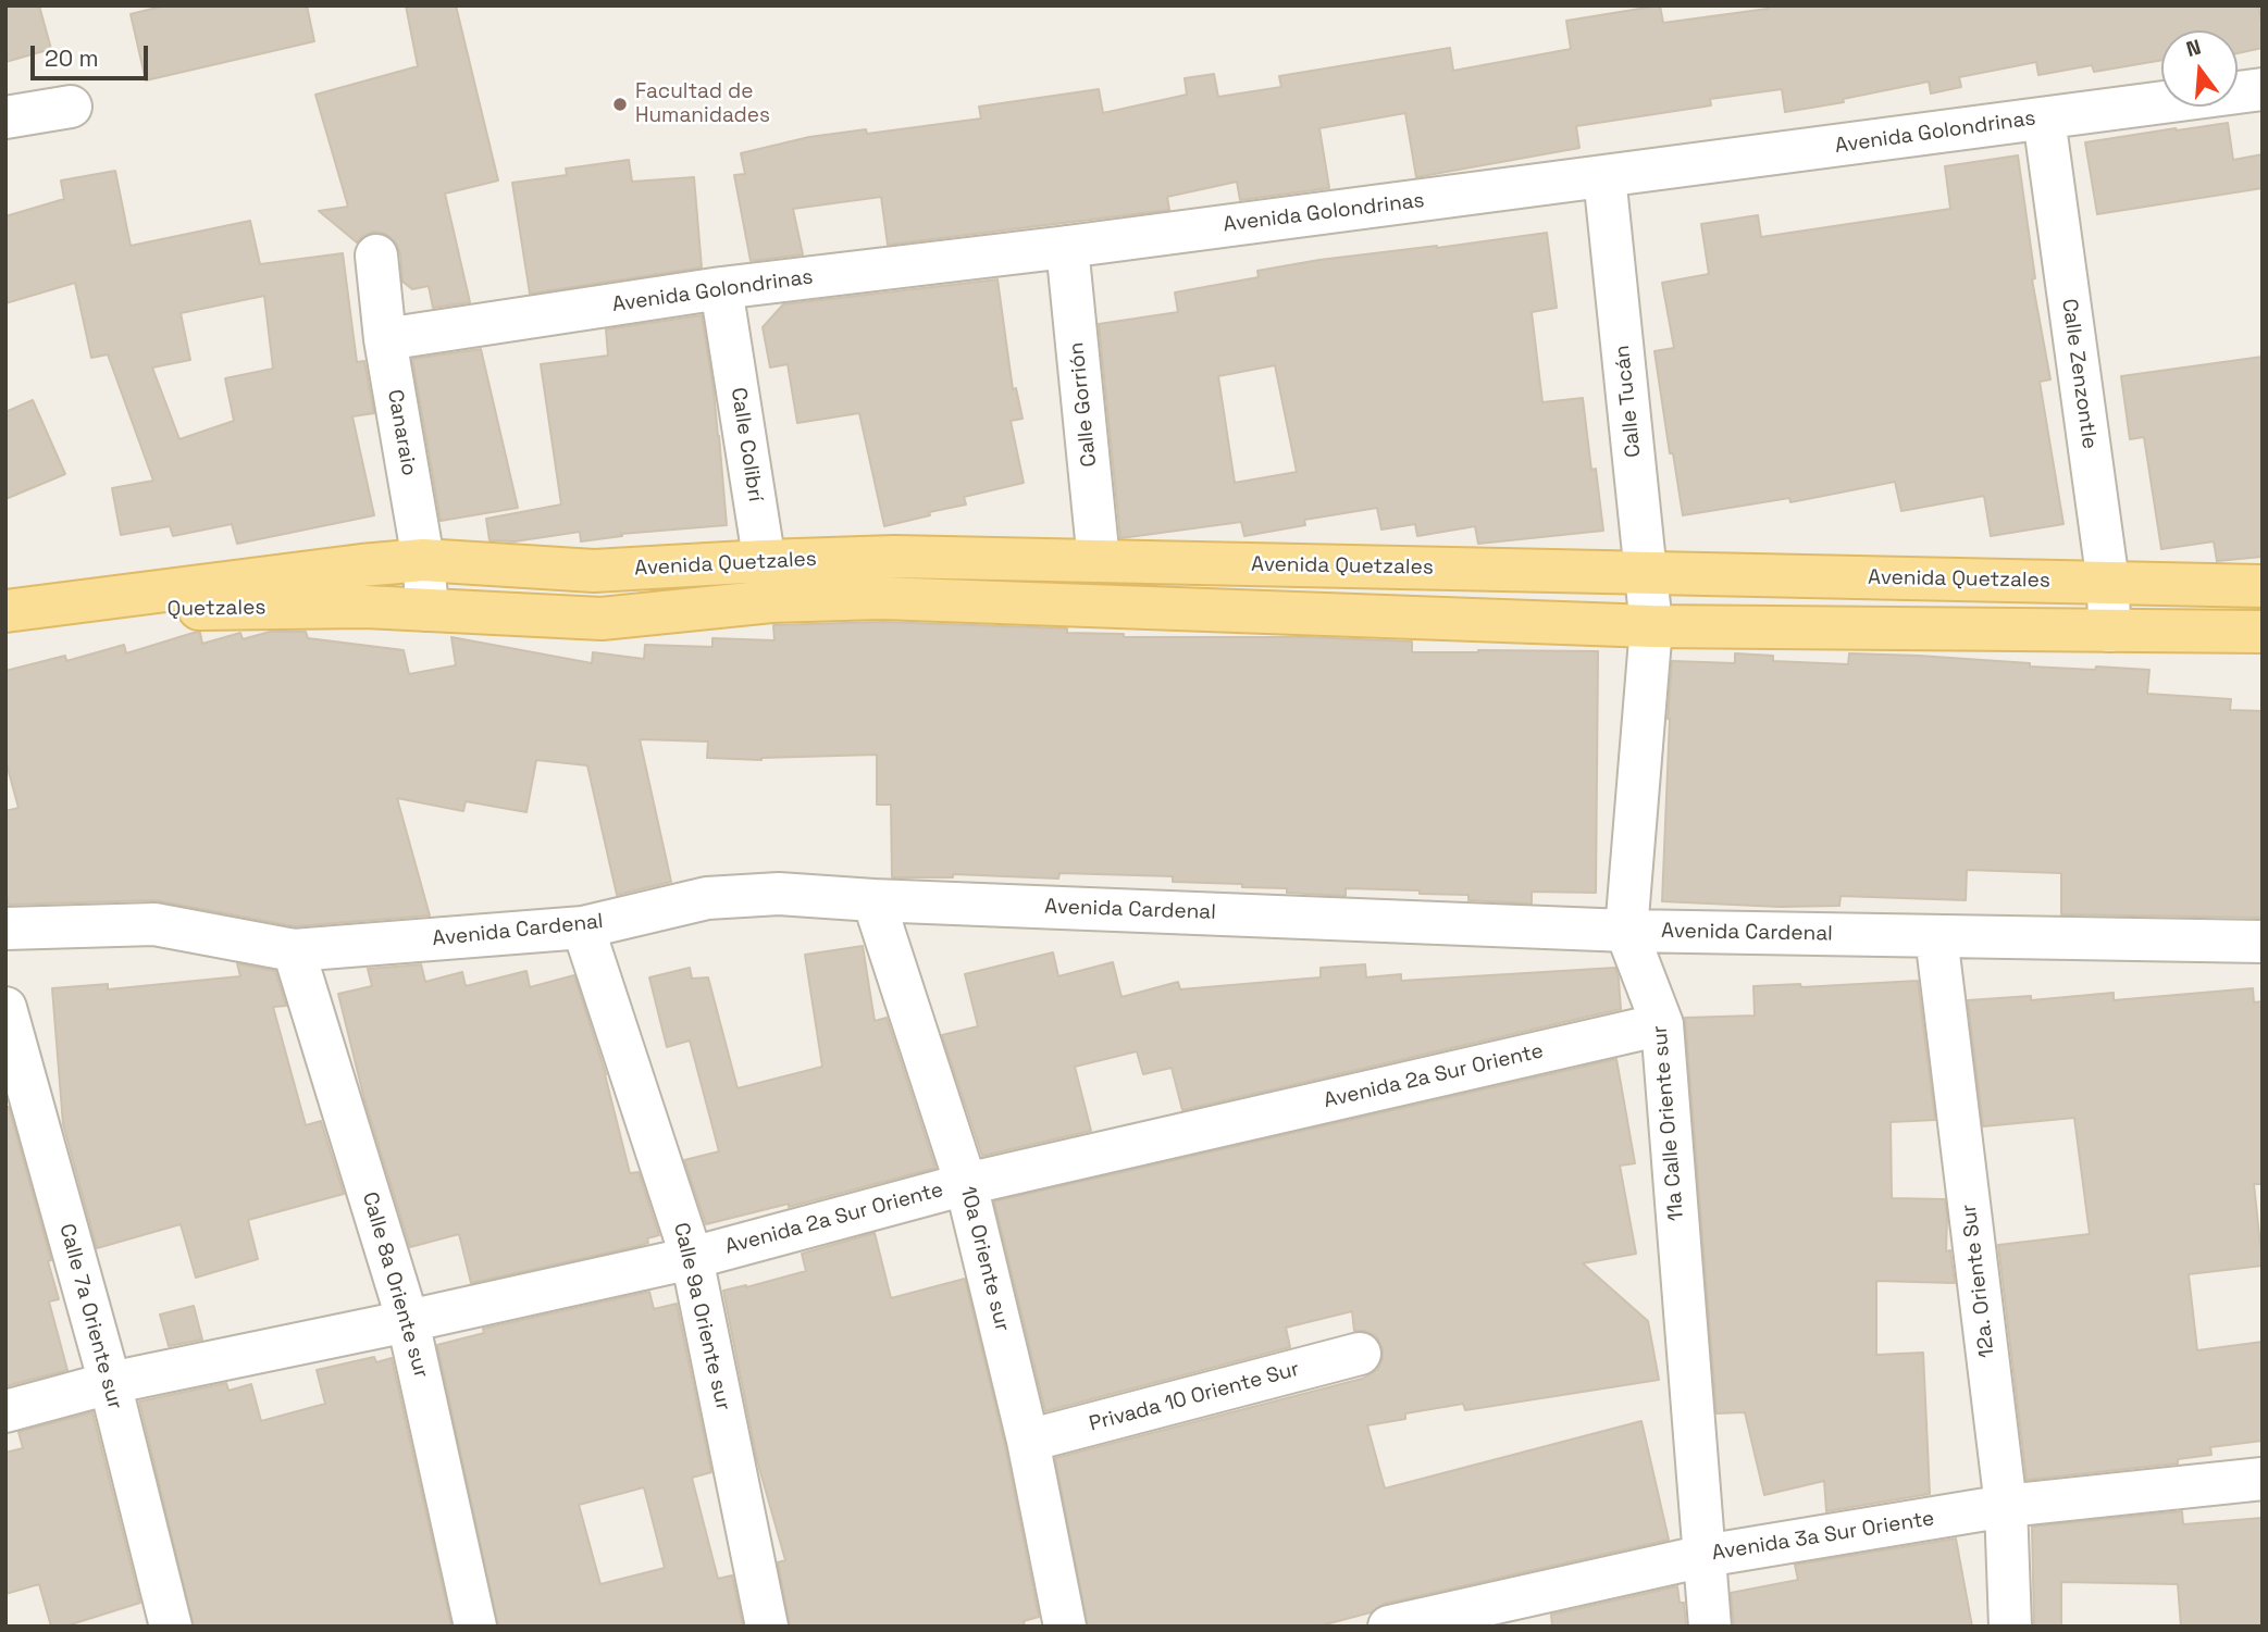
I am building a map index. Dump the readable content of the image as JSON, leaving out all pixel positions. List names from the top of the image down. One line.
{"streets":{"main road":["Avenida Quetzales","Quetzales"],"street":["Avenida Golondrinas","Calle Zenzontle","Calle Tucán","Calle Gorrión","Canaraio","Calle Colibrí","Avenida Cardenal","Avenida 2a Sur Oriente","11a Calle Oriente sur","10a Oriente sur","12a. Oriente Sur","Calle 8a Oriente sur","Calle 7a Oriente sur","Calle 9a Oriente sur","Privada 10 Oriente Sur","Avenida 3a Sur Oriente"]},"crossings":[["Avenida Golondrinas","Calle Zenzontle"],["Avenida Golondrinas","Calle Tucán"],["Avenida Golondrinas","Calle Gorrión"],["Avenida Golondrinas","Canaraio"],["Avenida Golondrinas","Calle Colibrí"],["Calle Zenzontle","Avenida Quetzales"],["Calle Tucán","Avenida Quetzales"],["Calle Tucán","11a Calle Oriente sur"],["Calle Gorrión","Avenida Quetzales"],["Canaraio","Avenida Quetzales"],["Canaraio","Quetzales"],["Calle Colibrí","Avenida Quetzales"],["Avenida Quetzales","Quetzales"],["Avenida Quetzales","11a Calle Oriente sur"],["Avenida Cardenal","11a Calle Oriente sur"],["Avenida Cardenal","10a Oriente sur"],["Avenida Cardenal","12a. Oriente Sur"],["Avenida Cardenal","Calle 8a Oriente sur"],["Avenida Cardenal","Calle 9a Oriente sur"],["Avenida 2a Sur Oriente","11a Calle Oriente sur"],["Avenida 2a Sur Oriente","10a Oriente sur"],["Avenida 2a Sur Oriente","Calle 8a Oriente sur"],["Avenida 2a Sur Oriente","Calle 7a Oriente sur"],["Avenida 2a Sur Oriente","Calle 9a Oriente sur"],["11a Calle Oriente sur","Avenida 3a Sur Oriente"],["10a Oriente sur","Privada 10 Oriente Sur"],["12a. Oriente Sur","Avenida 3a Sur Oriente"]],"places":["Facultad de Humanidades"],"scale_bar":"20 m","north":"top"}
